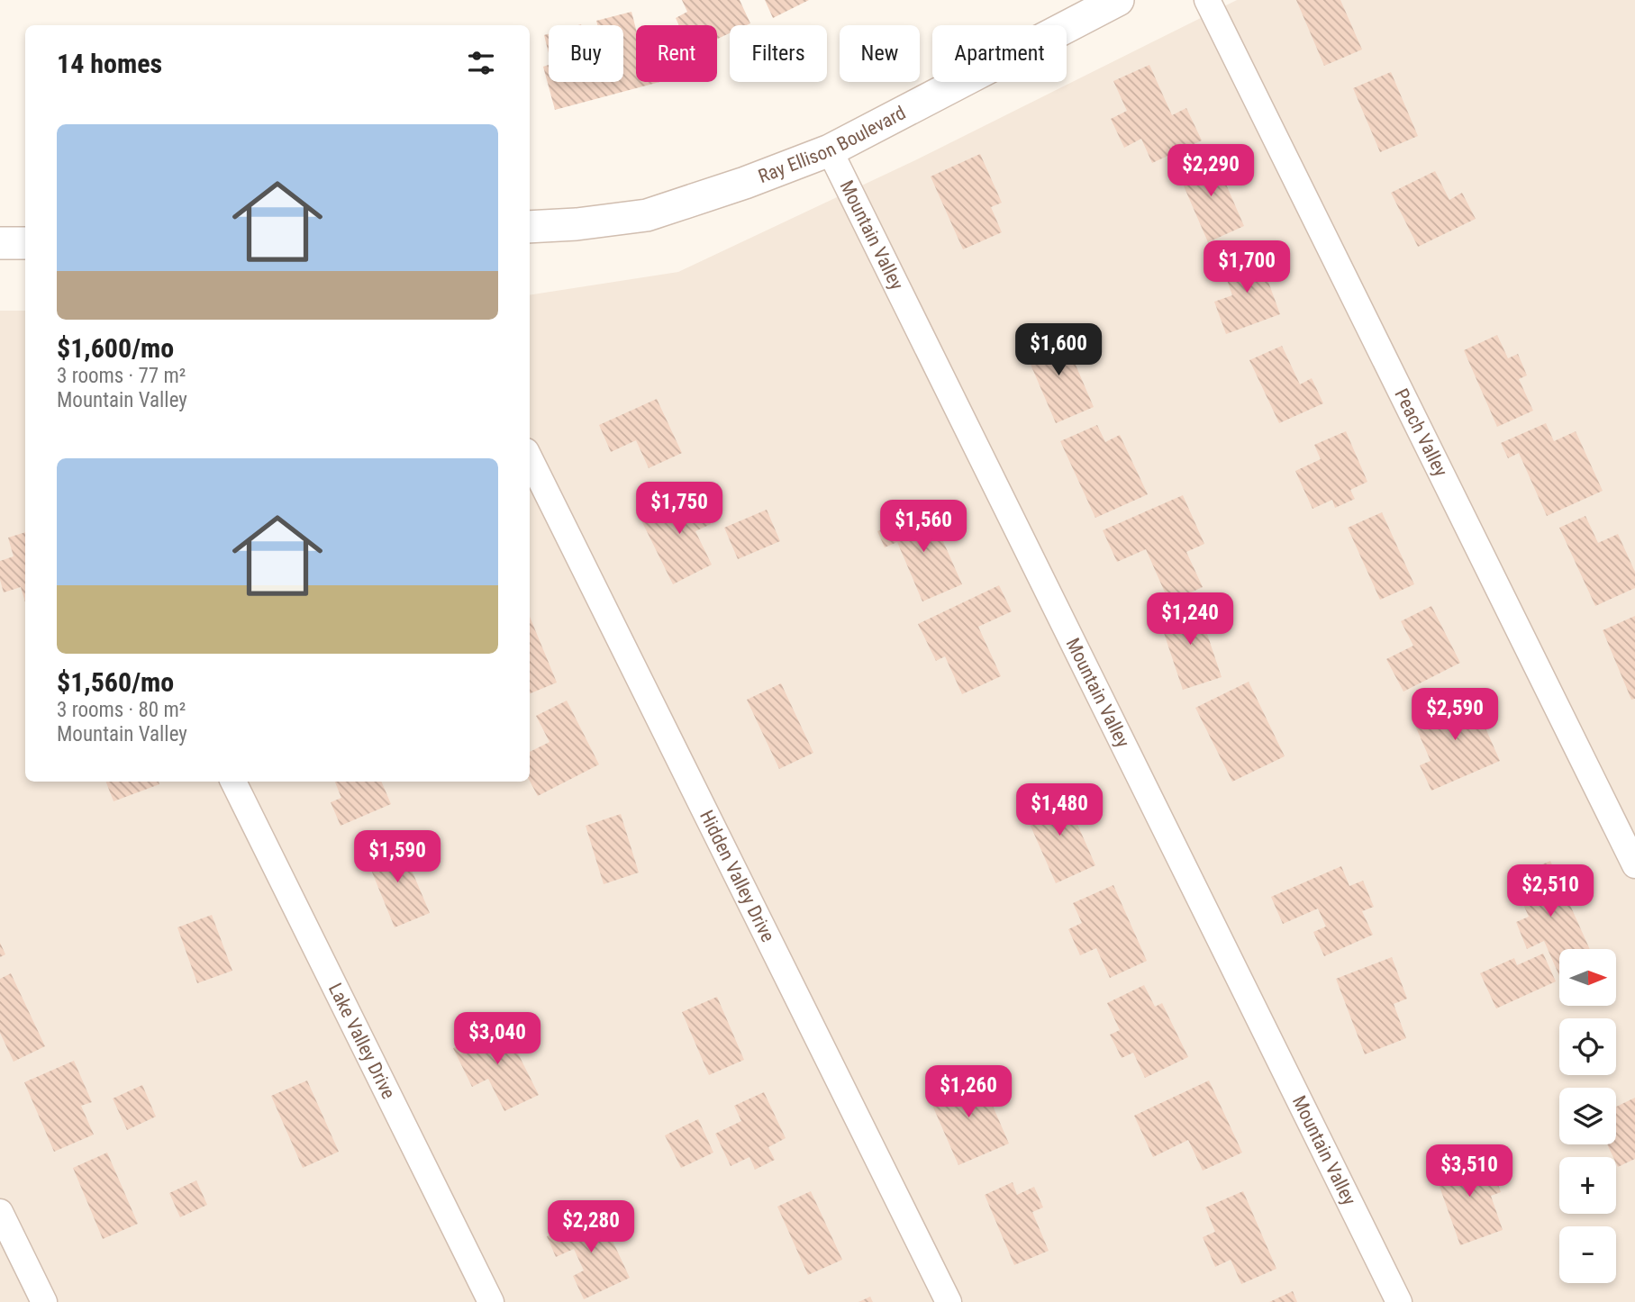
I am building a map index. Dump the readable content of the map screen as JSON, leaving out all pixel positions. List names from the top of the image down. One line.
{"streets":{"street":["Ray Ellison Boulevard","Mountain Valley","Peach Valley","Hidden Valley Drive","Lake Valley Drive"]},"crossings":[["Ray Ellison Boulevard","Mountain Valley"]],"north":"right","page":{"chip":["Buy","Rent","Filters","New","Apartment"],"heading":"14 homes","list":[{"name":"$1,600/mo","note":"3 rooms · 77 m² · Mountain Valley"},{"name":"$1,560/mo","note":"3 rooms · 80 m² · Mountain Valley"}],"price":["$2,290","$1,700","$1,600","$1,750","$1,560","$1,240","$2,590","$1,480","$1,590","$2,510","$3,040","$1,260","$3,510","$2,280"],"map_buttons":["+","−"]}}
